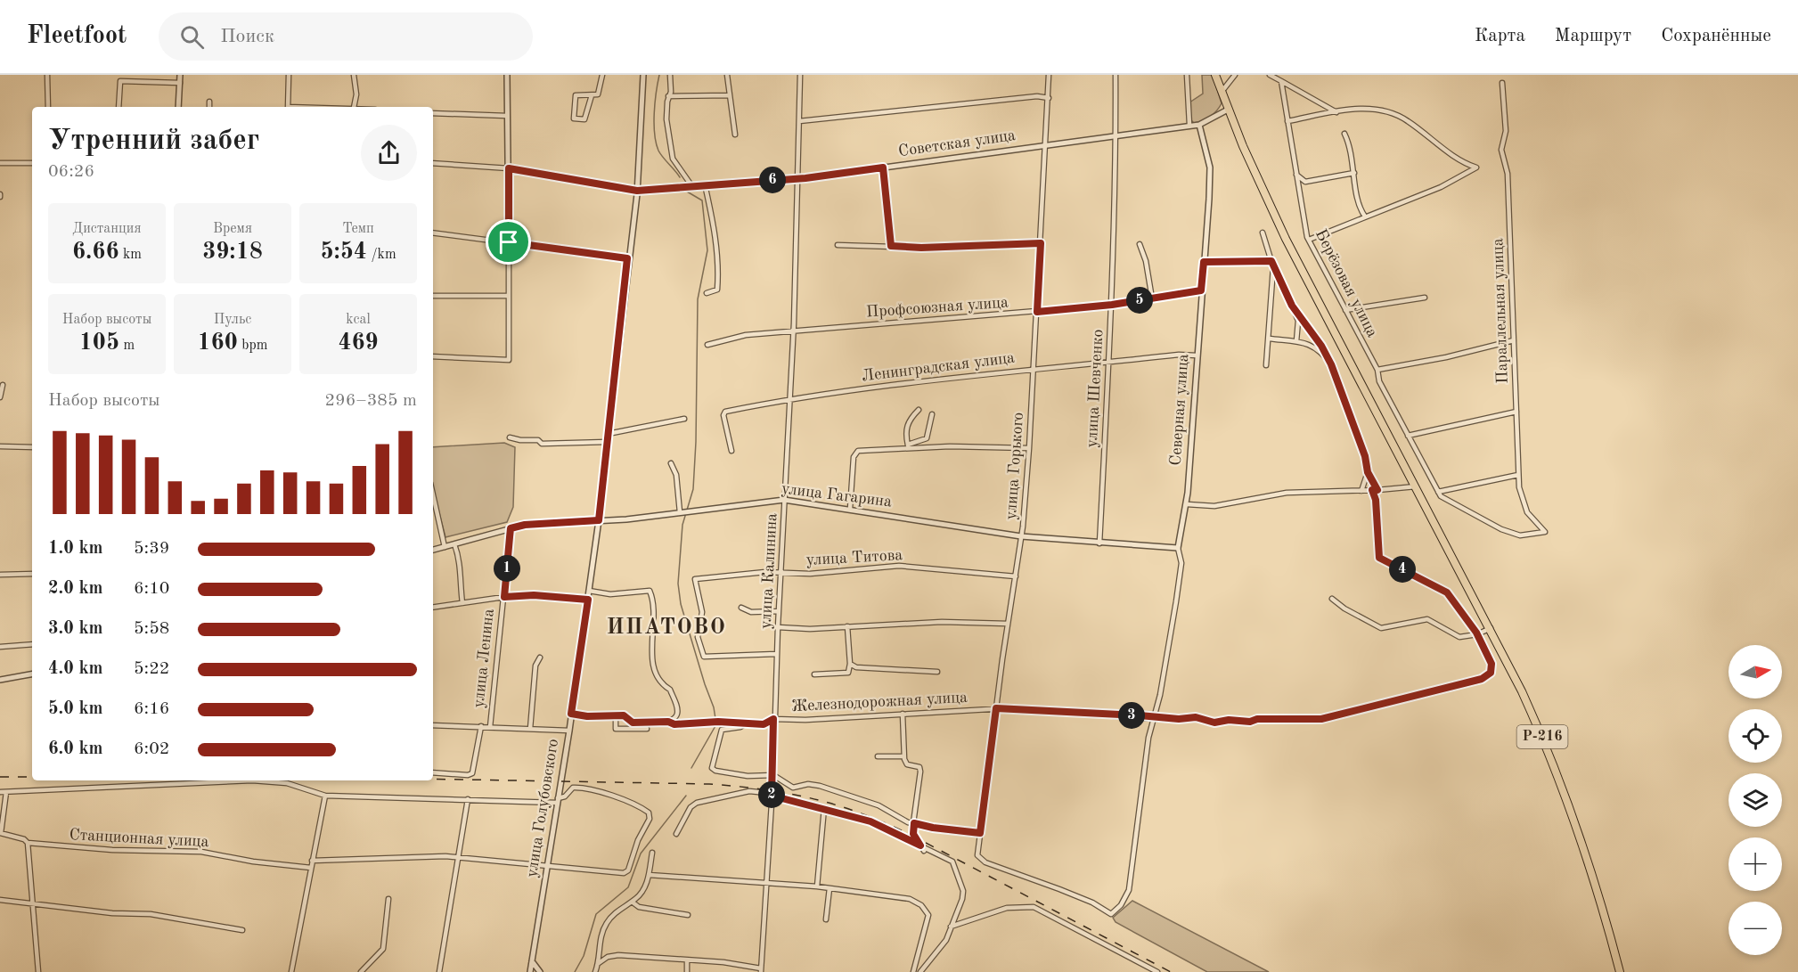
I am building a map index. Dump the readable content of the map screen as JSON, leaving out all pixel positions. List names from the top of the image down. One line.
{"streets":{"highway":["Р-216"],"street":["Советская улица","Берёзовая улица","Профсоюзная улица","Параллельная улица","Ленинградская улица","улица Шевченко","Северная улица","улица Горького","улица Гагарина","улица Титова","улица Калинина","улица Ленина","Железнодорожная улица","улица Голубовского","Станционная улица"]},"crossings":[["Советская улица","улица Шевченко"],["Советская улица","Северная улица"],["Советская улица","улица Горького"],["Советская улица","улица Калинина"],["Советская улица","улица Голубовского"],["Берёзовая улица","Параллельная улица"],["Профсоюзная улица","улица Шевченко"],["Профсоюзная улица","Северная улица"],["Профсоюзная улица","улица Горького"],["Профсоюзная улица","улица Калинина"],["Ленинградская улица","улица Шевченко"],["Ленинградская улица","Северная улица"],["Ленинградская улица","улица Горького"],["Ленинградская улица","улица Калинина"],["улица Шевченко","улица Гагарина"],["Северная улица","улица Горького"],["Северная улица","улица Гагарина"],["Северная улица","Железнодорожная улица"],["улица Горького","улица Гагарина"],["улица Горького","улица Титова"],["улица Горького","Железнодорожная улица"],["улица Гагарина","улица Калинина"],["улица Гагарина","улица Ленина"],["улица Гагарина","улица Голубовского"],["улица Титова","улица Калинина"],["улица Калинина","Железнодорожная улица"]],"districts":["ИПАТОВО"],"north":"right","page":{"header":"Fleetfoot","search":"Поиск","nav":["Карта","Маршрут","Сохранённые"],"heading":["Утренний забег","06:26"],"pins":["6","5","1","4","3","2"],"stats":[["Дистанция","6.66 km"],["Время","39:18"],["Темп","5:54 /km"],["Набор высоты","105 m"],["Пульс","160 bpm"],["kcal","469"]],"chart":["Набор высоты","296–385 m"],"list":[{"name":"1.0 km","note":"5:39"},{"name":"2.0 km","note":"6:10"},{"name":"3.0 km","note":"5:58"},{"name":"4.0 km","note":"5:22"},{"name":"5.0 km","note":"6:16"},{"name":"6.0 km","note":"6:02"}],"map_buttons":["+","−"]}}
